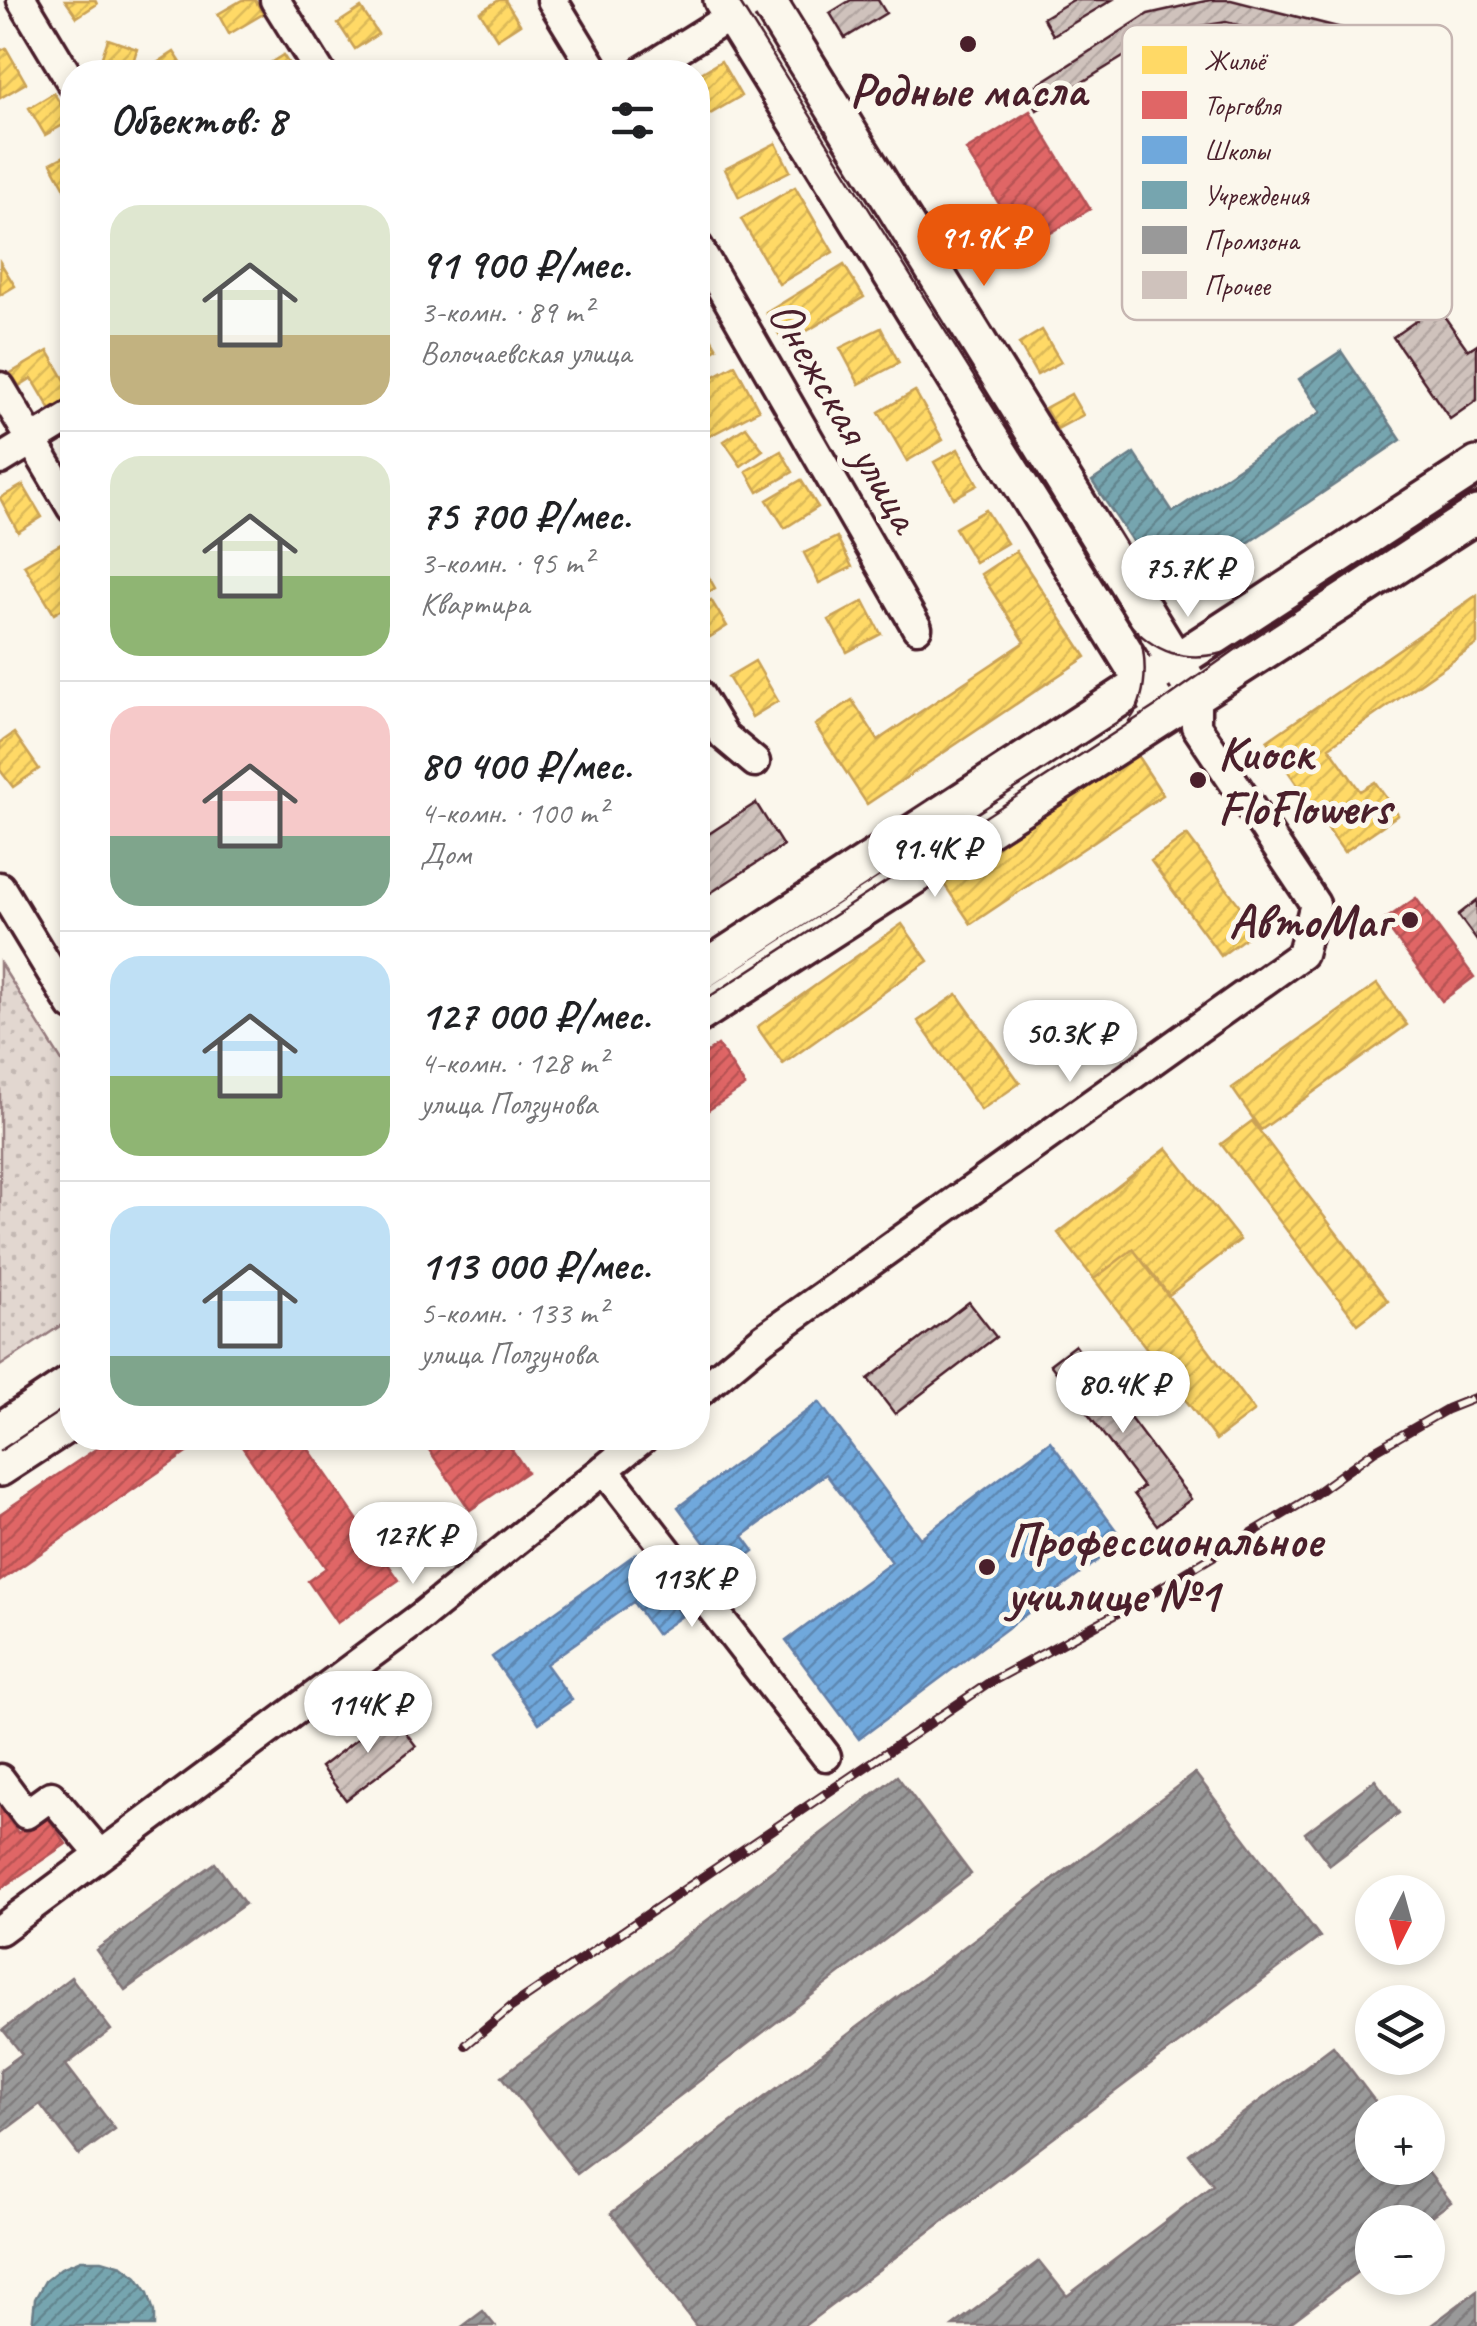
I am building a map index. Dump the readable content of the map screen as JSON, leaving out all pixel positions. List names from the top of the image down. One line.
{"streets":{"street":["Онежская улица"]},"places":["Родные масла","Киоск FloFlowers","АвтоМаг","Профессиональное училище №1"],"legend":["Жильё","Торговля","Школы","Учреждения","Промзона","Прочее"],"north":"bottom","page":{"heading":"Объектов: 8","list":[{"name":"91 900 ₽/мес.","note":"3-комн. · 89 m² · Волочаевская улица"},{"name":"75 700 ₽/мес.","note":"3-комн. · 95 m² · Квартира"},{"name":"80 400 ₽/мес.","note":"4-комн. · 100 m² · Дом"},{"name":"127 000 ₽/мес.","note":"4-комн. · 128 m² · улица Ползунова"},{"name":"113 000 ₽/мес.","note":"5-комн. · 133 m² · улица Ползунова"}],"price":["91.9K ₽","75.7K ₽","91.4K ₽","50.3K ₽","80.4K ₽","127K ₽","113K ₽","114K ₽"],"map_buttons":["+","−"]}}
